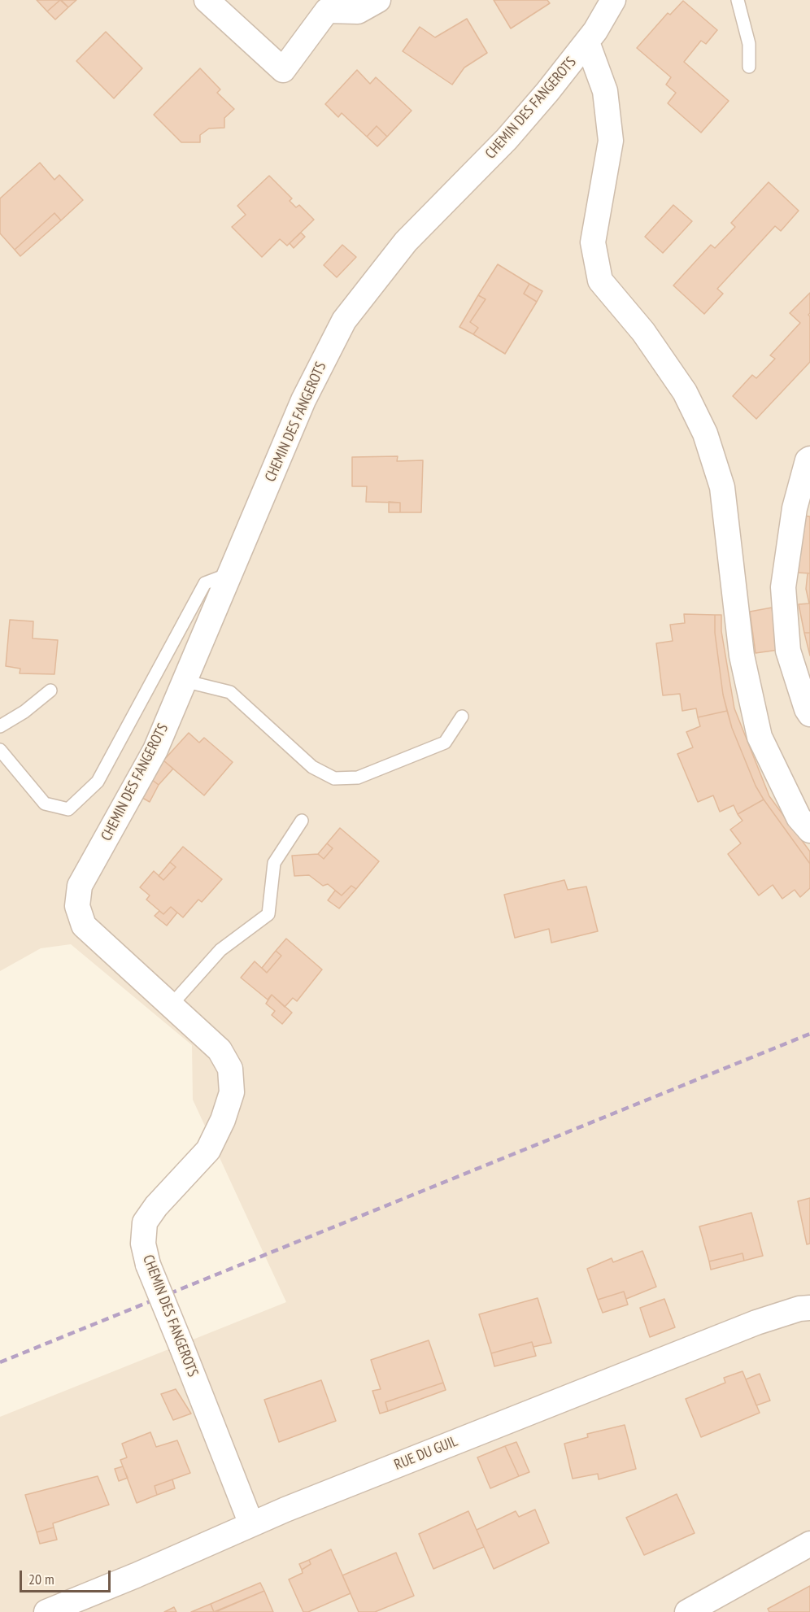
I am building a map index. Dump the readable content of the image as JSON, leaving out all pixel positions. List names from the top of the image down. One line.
{"streets":{"street":["CHEMIN DES FANGEROTS","RUE DU GUIL"]},"crossings":[["CHEMIN DES FANGEROTS","RUE DU GUIL"]],"scale_bar":"20 m"}
